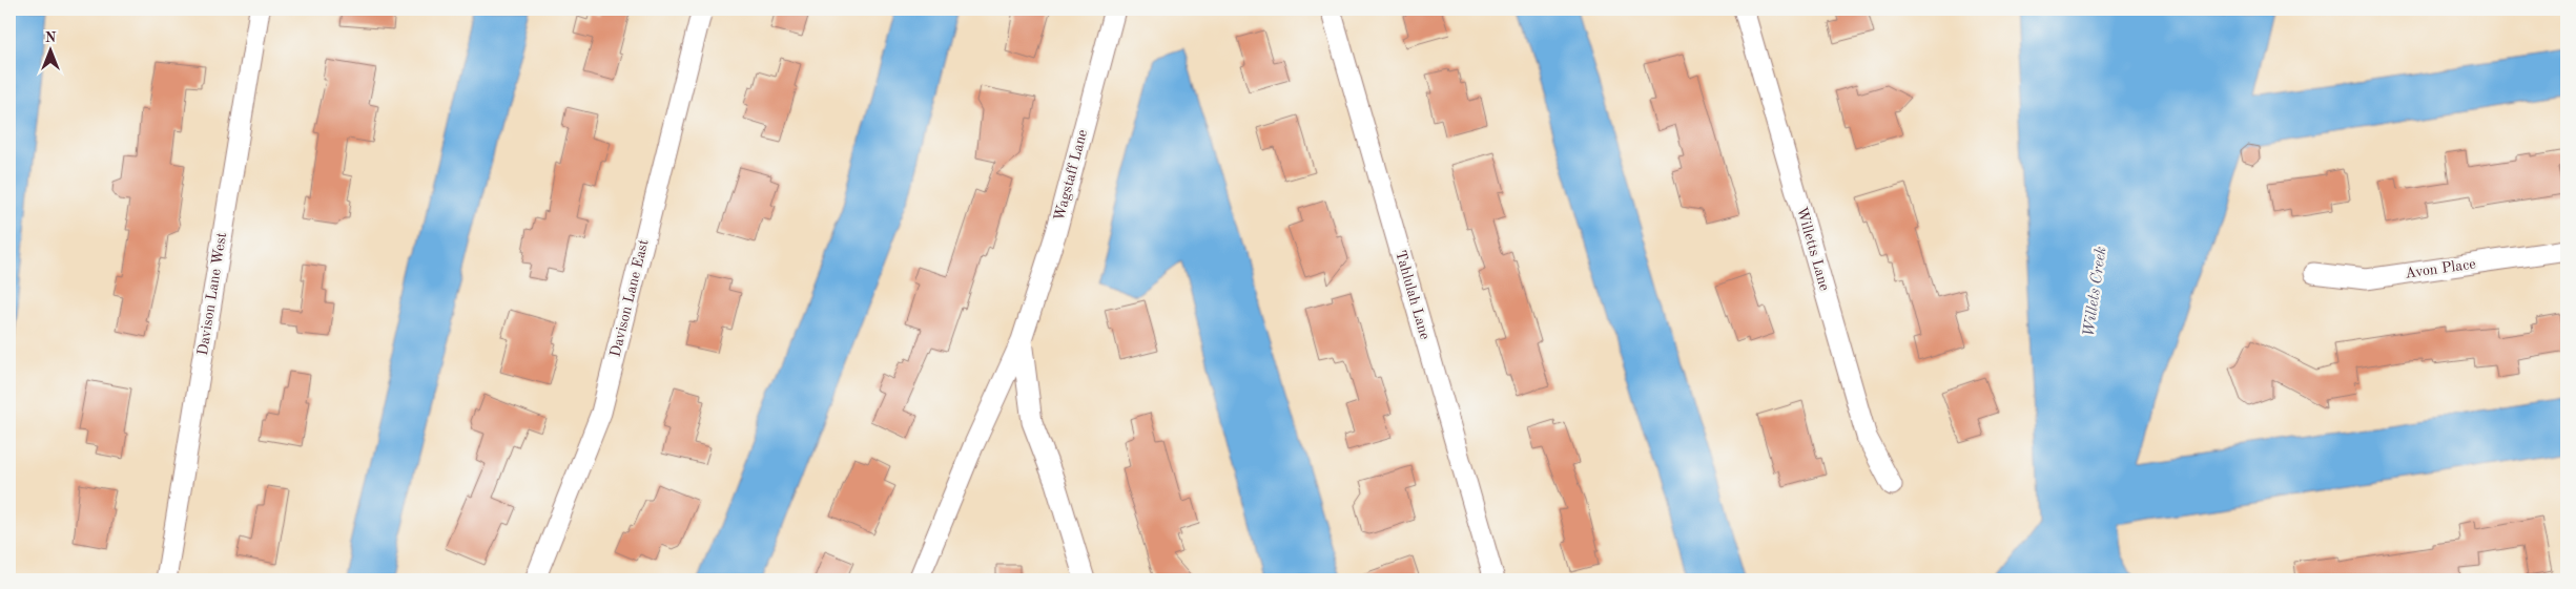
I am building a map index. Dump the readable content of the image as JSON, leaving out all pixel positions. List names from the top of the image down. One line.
{"streets":{"street":["Wagstaff Lane","Willetts Lane","Avon Place","Davison Lane West","Tahlulah Lane","Davison Lane East"]},"water":["Willets Creek"],"north":"top"}
